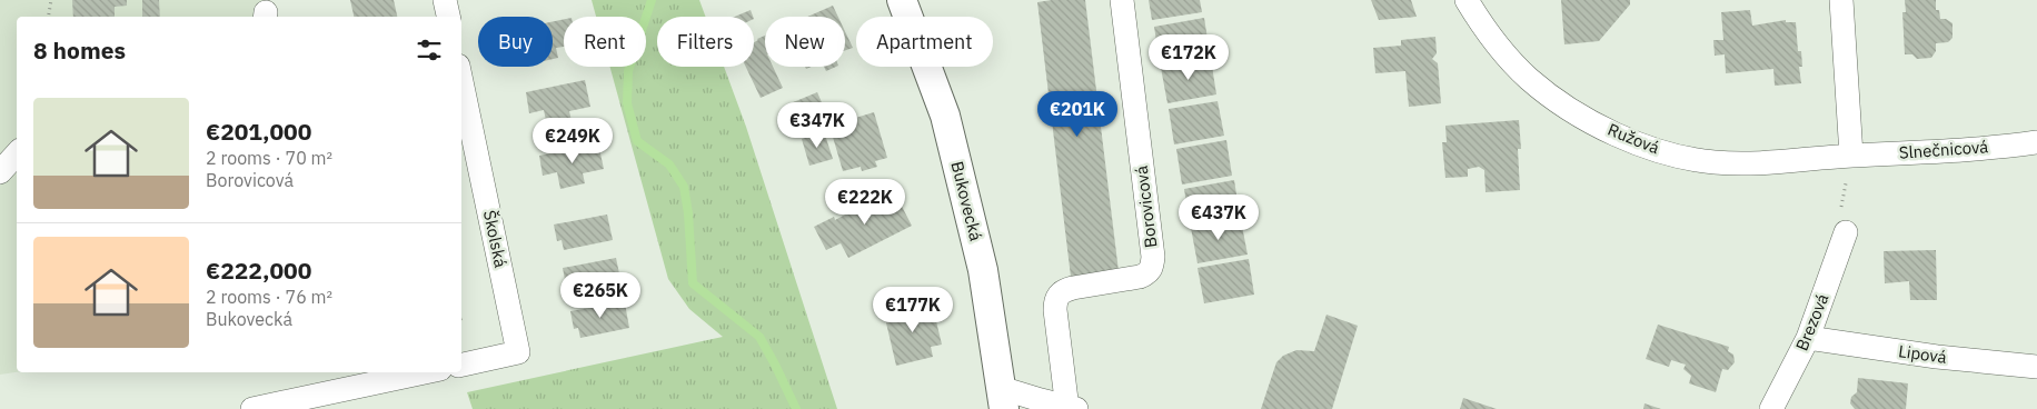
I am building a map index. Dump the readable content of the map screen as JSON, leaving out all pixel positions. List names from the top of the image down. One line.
{"streets":{"street":["Ružová","Slnečnicová","Bukovecká","Borovicová","Školská","Brezová","Lipová"]},"crossings":[["Ružová","Slnečnicová"],["Brezová","Lipová"]],"page":{"chip":["Buy","Rent","Filters","New","Apartment"],"heading":"8 homes","price":["€172K","€201K","€347K","€249K","€222K","€437K","€265K","€177K"],"list":[{"name":"€201,000","note":"2 rooms · 70 m² · Borovicová"},{"name":"€222,000","note":"2 rooms · 76 m² · Bukovecká"}]}}
